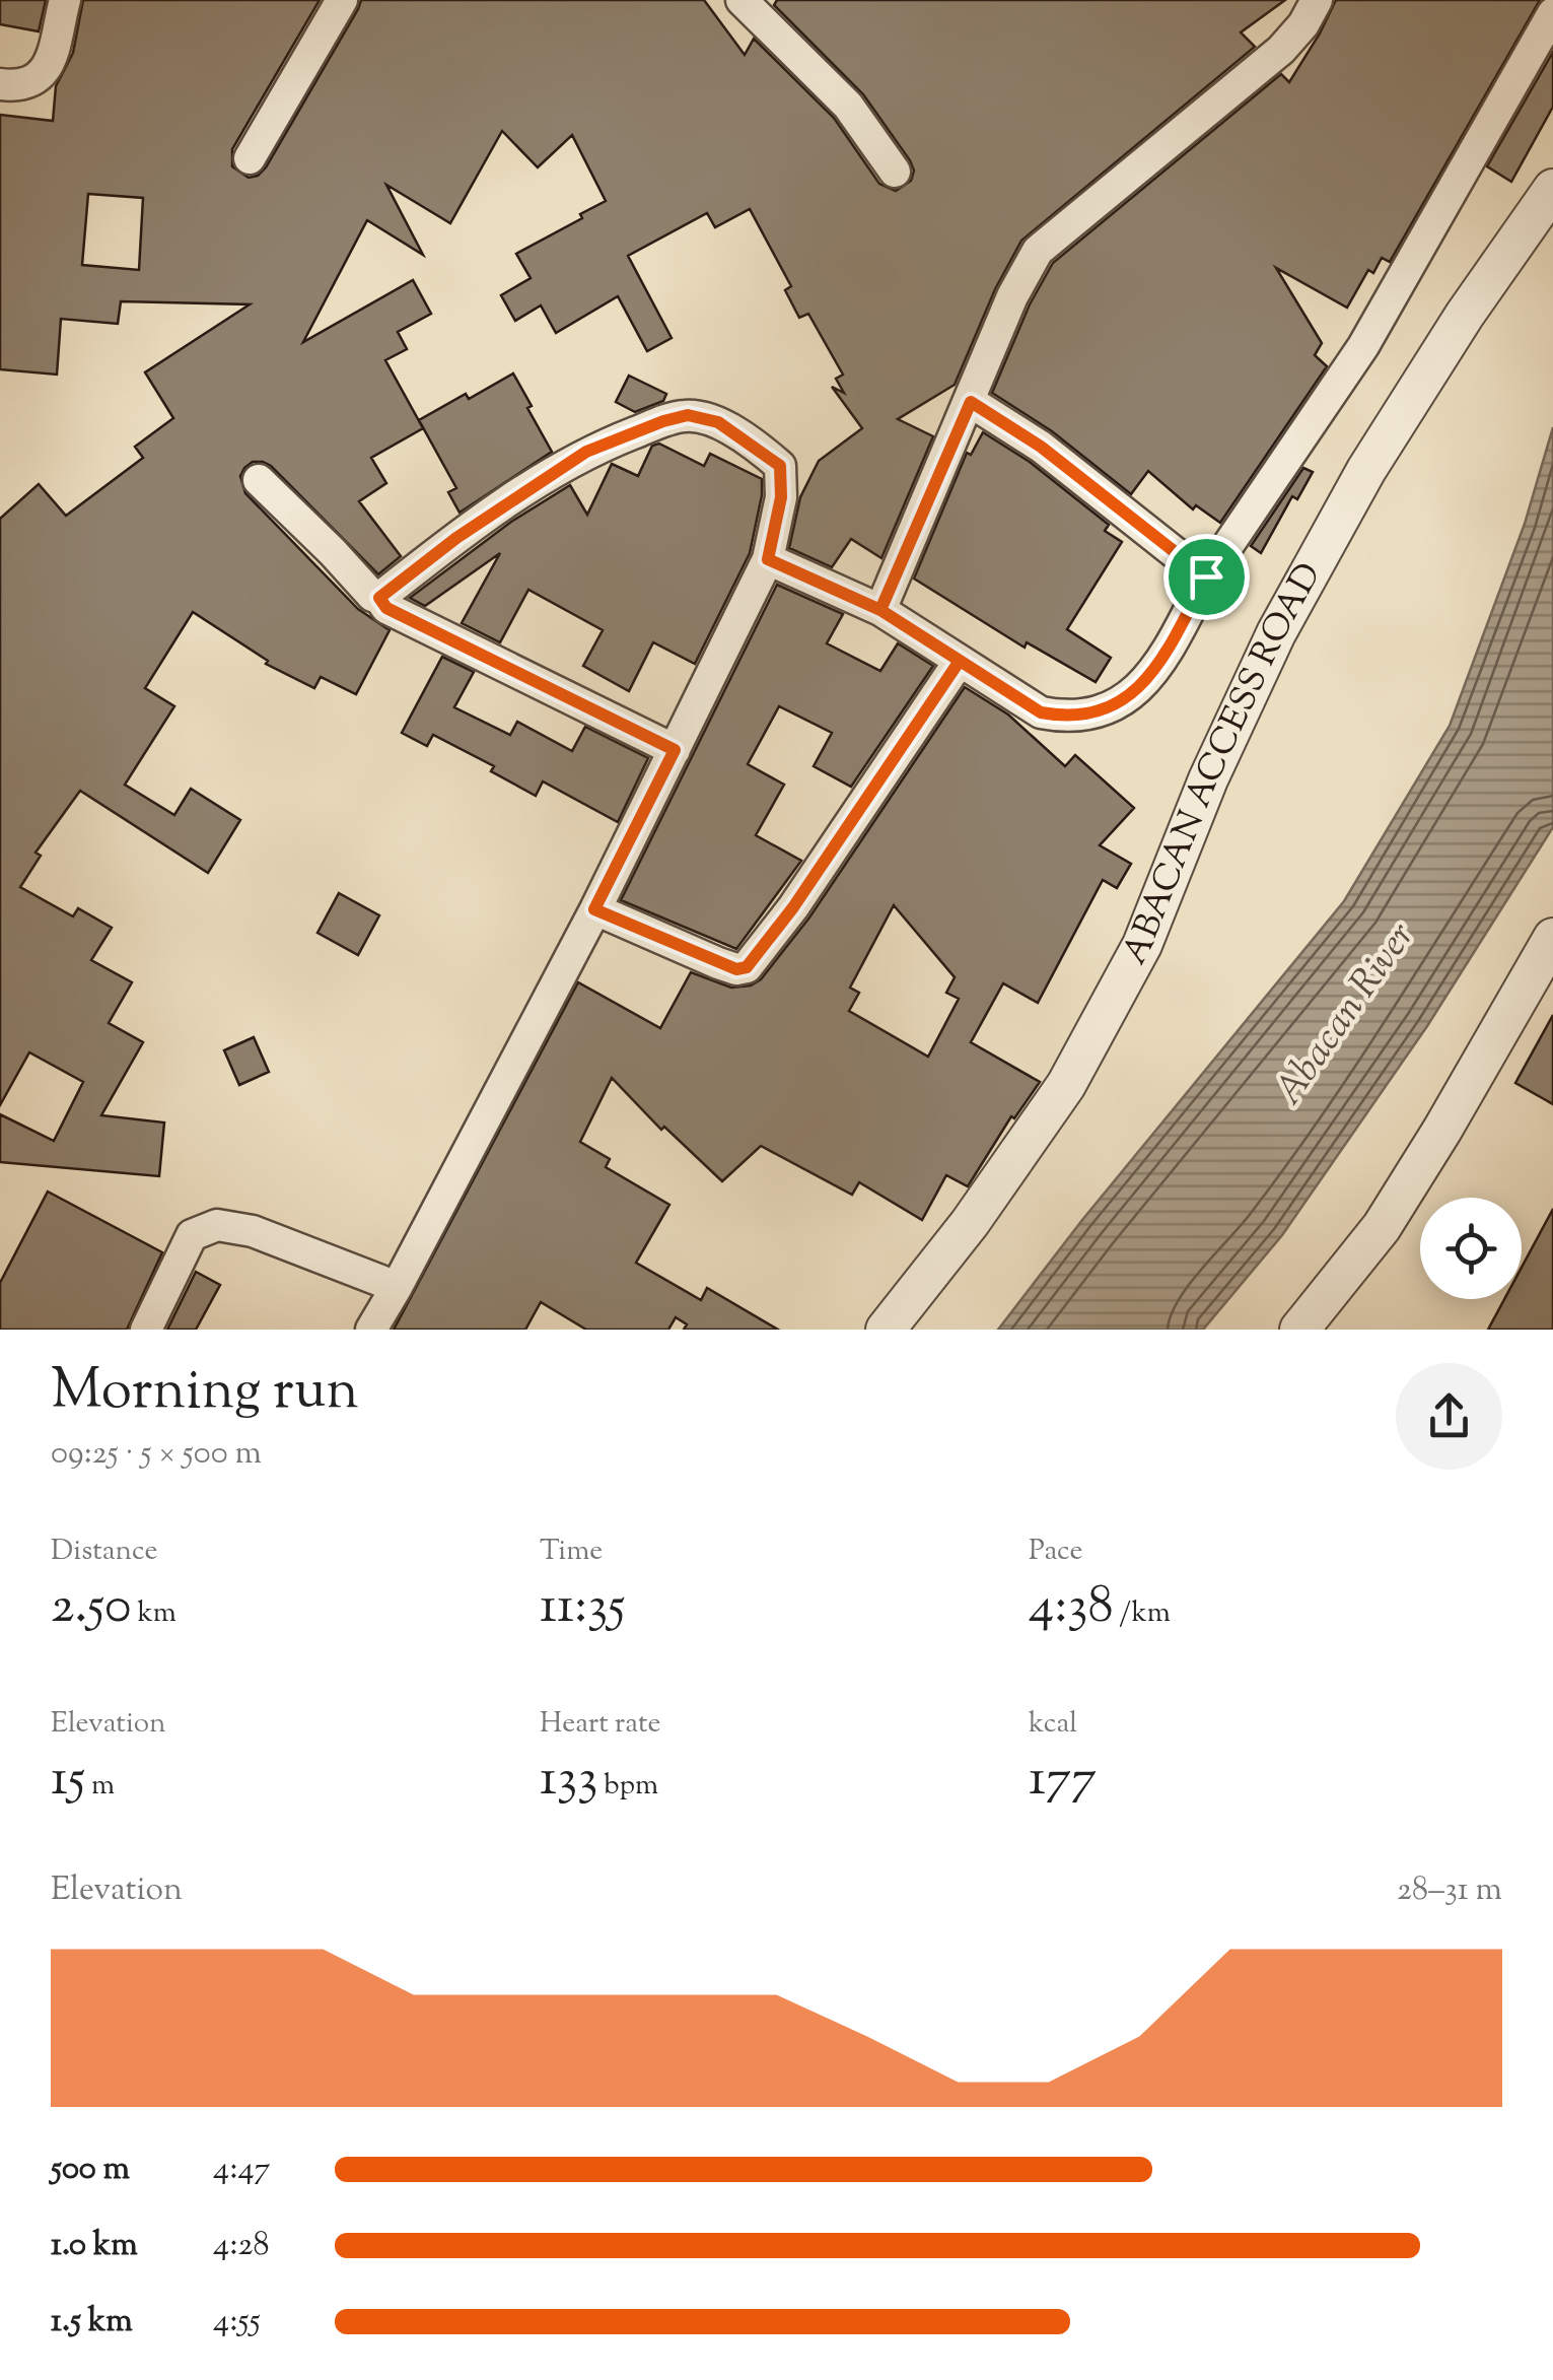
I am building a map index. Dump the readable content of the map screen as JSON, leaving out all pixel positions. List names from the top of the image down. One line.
{"streets":{"street":["ABACAN ACCESS ROAD"]},"water":["Abacan River"],"page":{"heading":["Morning run","09:25 · 5 × 500 m"],"stats":[["Distance","2.50 km"],["Time","11:35"],["Pace","4:38 /km"],["Elevation","15 m"],["Heart rate","133 bpm"],["kcal","177"]],"chart":["Elevation","28–31 m"],"list":[{"name":"500 m","note":"4:47"},{"name":"1.0 km","note":"4:28"},{"name":"1.5 km","note":"4:55"}]}}
